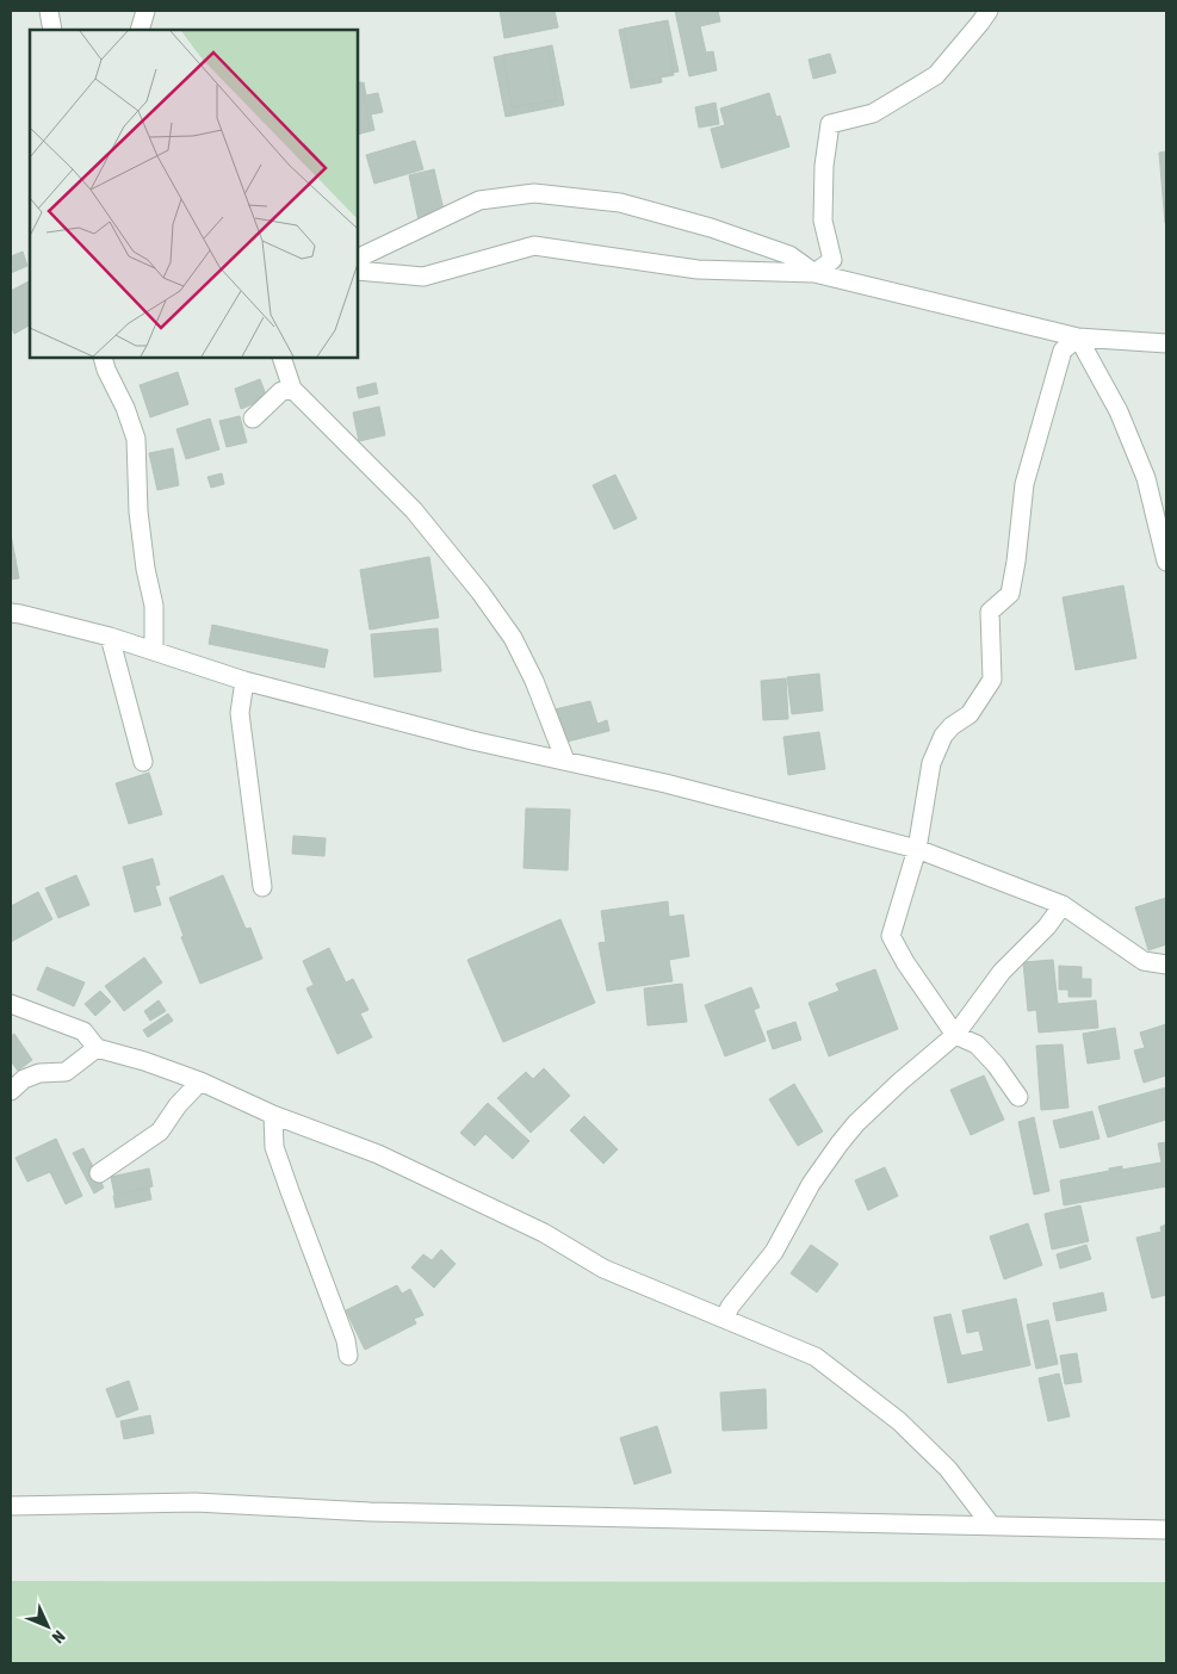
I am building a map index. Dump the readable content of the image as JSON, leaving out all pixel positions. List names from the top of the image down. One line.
{"north":"bottom right"}
